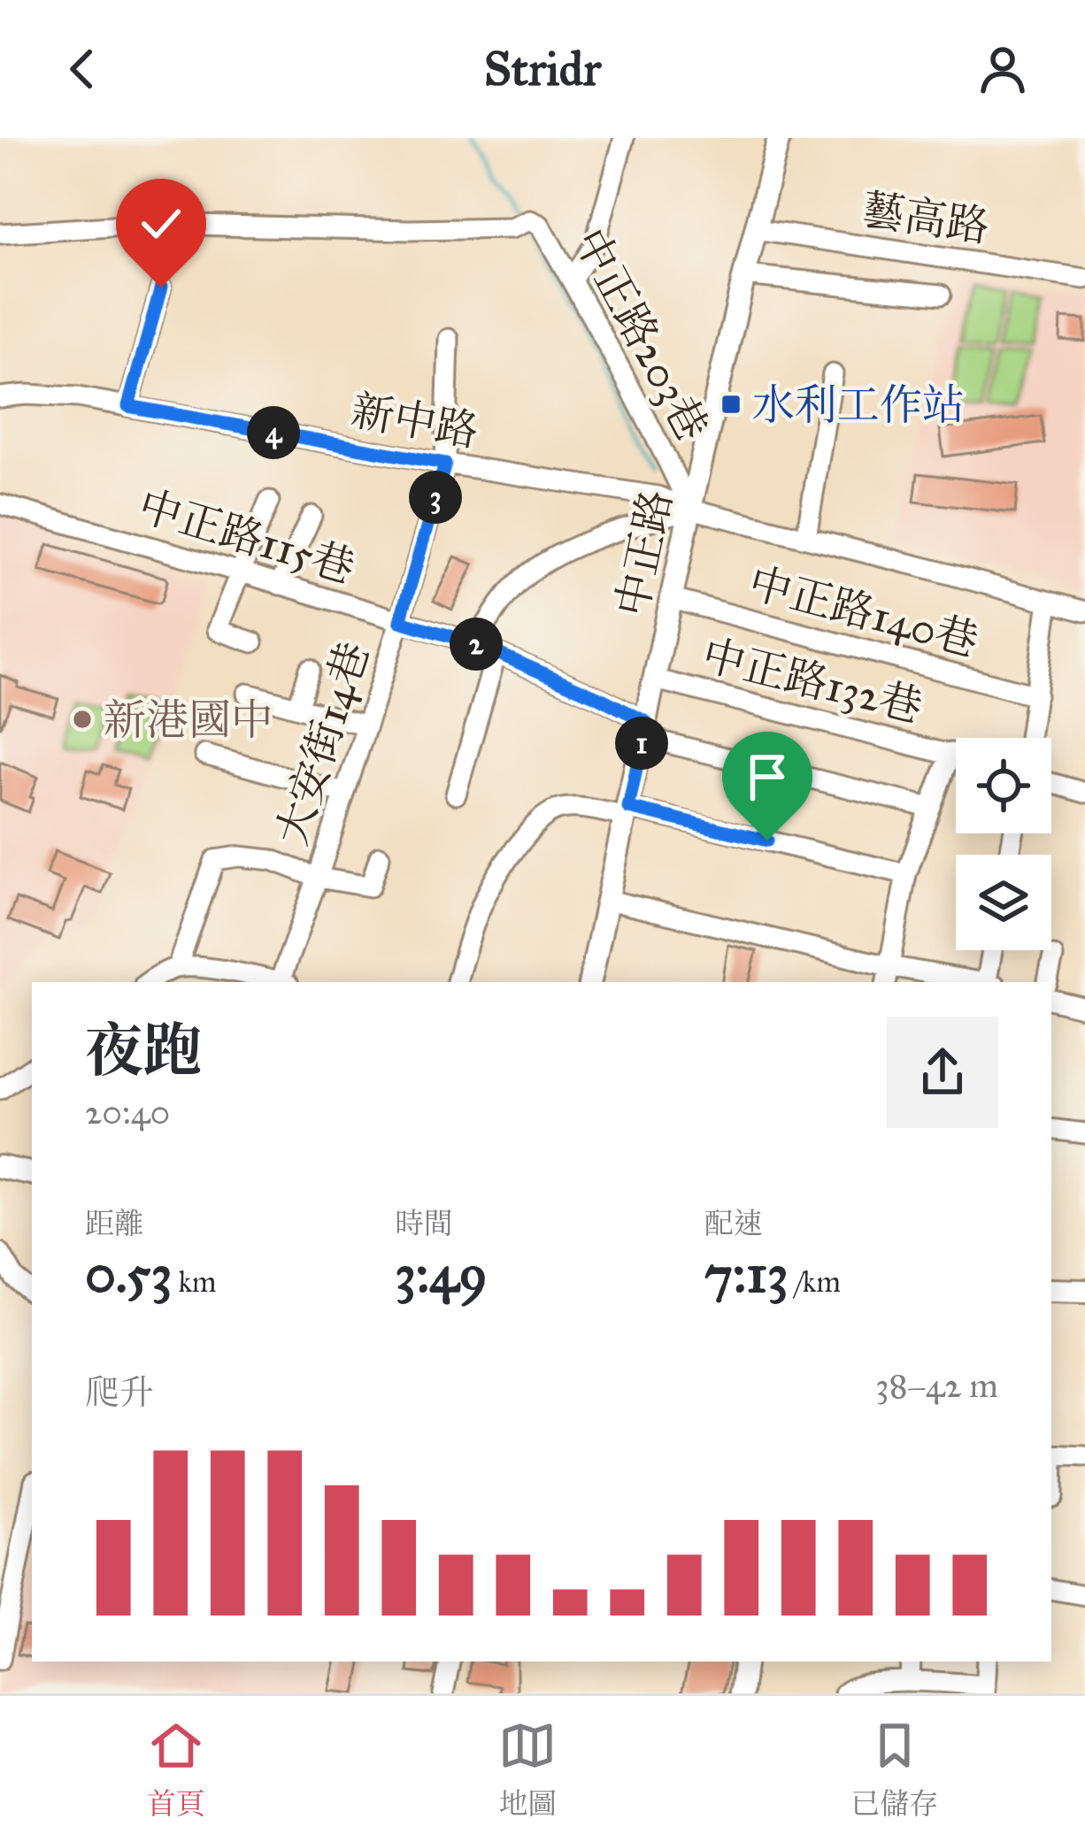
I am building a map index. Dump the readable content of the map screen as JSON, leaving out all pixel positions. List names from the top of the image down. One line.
{"streets":{"main road":["中正路"],"street":["藝高路","中正路203巷","新中路","中正路115巷","中正路140巷","中正路132巷","大安街14巷"]},"crossings":[["藝高路","中正路"],["中正路203巷","新中路"],["中正路203巷","中正路"],["新中路","中正路"],["新中路","大安街14巷"],["中正路115巷","中正路"],["中正路115巷","大安街14巷"],["中正路","中正路140巷"],["中正路","中正路132巷"]],"places":{"transit":["水利工作站"],"other":["新港國中"]},"page":{"header":"Stridr","pins":["4","3","2","1"],"heading":["夜跑","20:40"],"stats":[["距離","0.53 km"],["時間","3:49"],["配速","7:13 /km"]],"chart":["爬升","38–42 m"],"tabs":["首頁","地圖","已儲存"]}}
